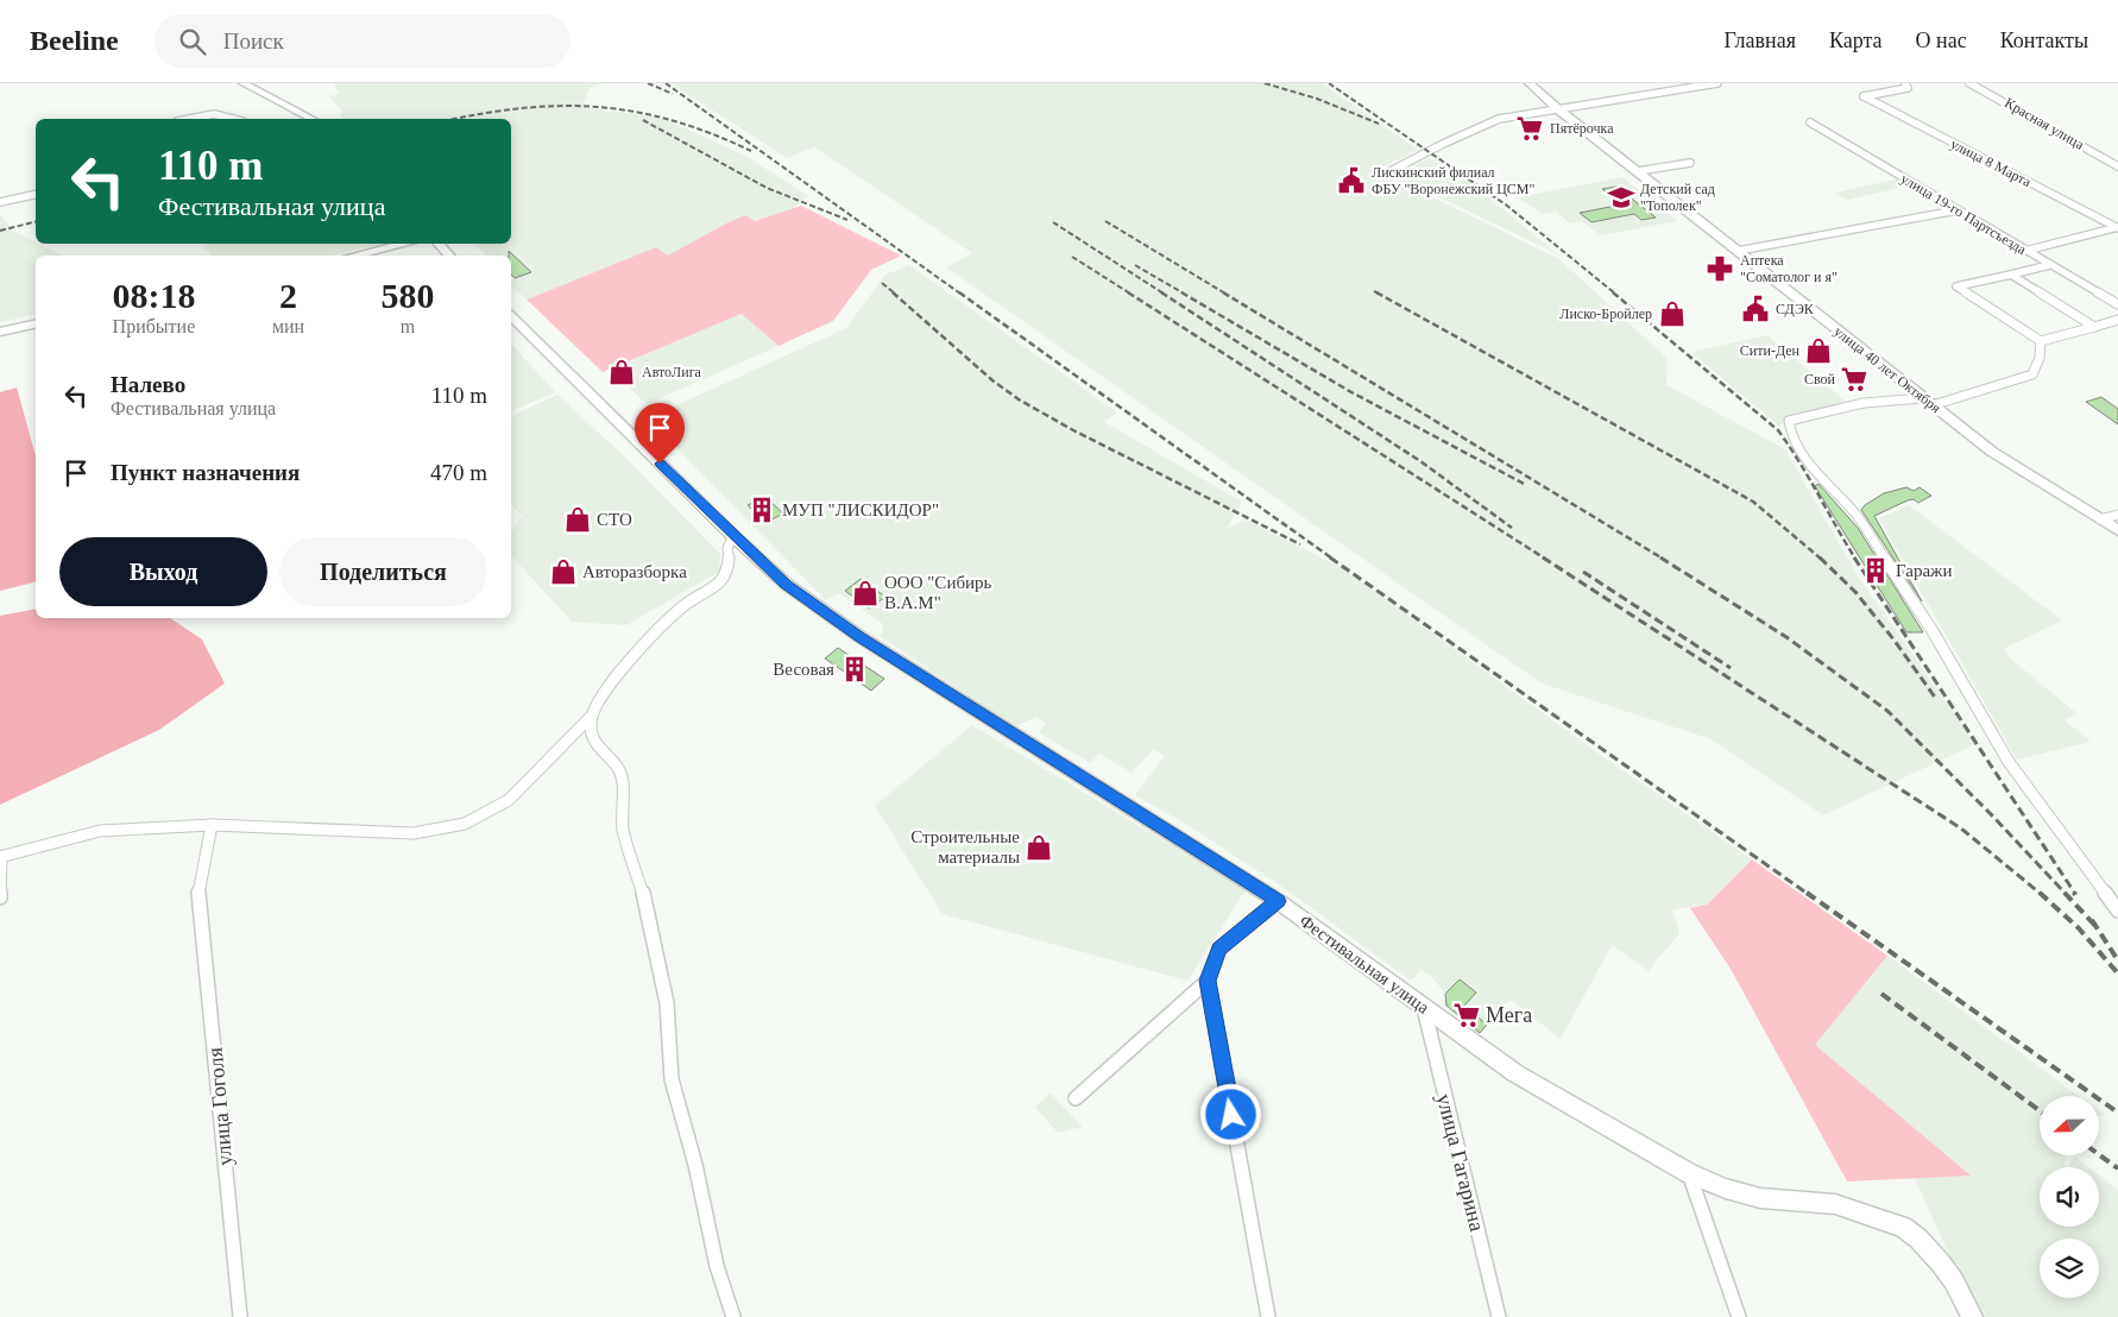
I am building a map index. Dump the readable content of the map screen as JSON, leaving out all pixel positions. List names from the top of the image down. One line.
{"streets":{"main road":["улица 40 лет Октября","Фестивальная улица"],"street":["Красная улица","улица 8 Марта","улица 19-го Партсъезда","улица Гоголя","улица Гагарина"]},"crossings":[["Фестивальная улица","улица Гагарина"]],"places":{"supermarket":["Пятёрочка","Свой","Мега"],"public building":["Лискинский филиал ФБУ \"Воронежский ЦСМ\"","СДЭК"],"school or university":["Детский сад \"Тополек\""],"pharmacy":["Аптека \"Соматолог и я\""],"shop":["Лиско-Бройлер","Сити-Ден","АвтоЛига","СТО","Авторазборка","ООО \"Сибирь В.А.М\"","Строительные материалы"],"building":["МУП \"ЛИСКИДОР\"","Гаражи","Весовая"]},"north":"left","page":{"header":"Beeline","search":"Поиск","nav":["Главная","Карта","О нас","Контакты"],"turn":["110 m","Фестивальная улица"],"eta":["08:18","Прибытие","2","мин","580","m"],"list":[{"name":"Налево","note":"Фестивальная улица","value":"110 m"},{"name":"Пункт назначения","value":"470 m"}],"buttons":["Выход","Поделиться"]}}
